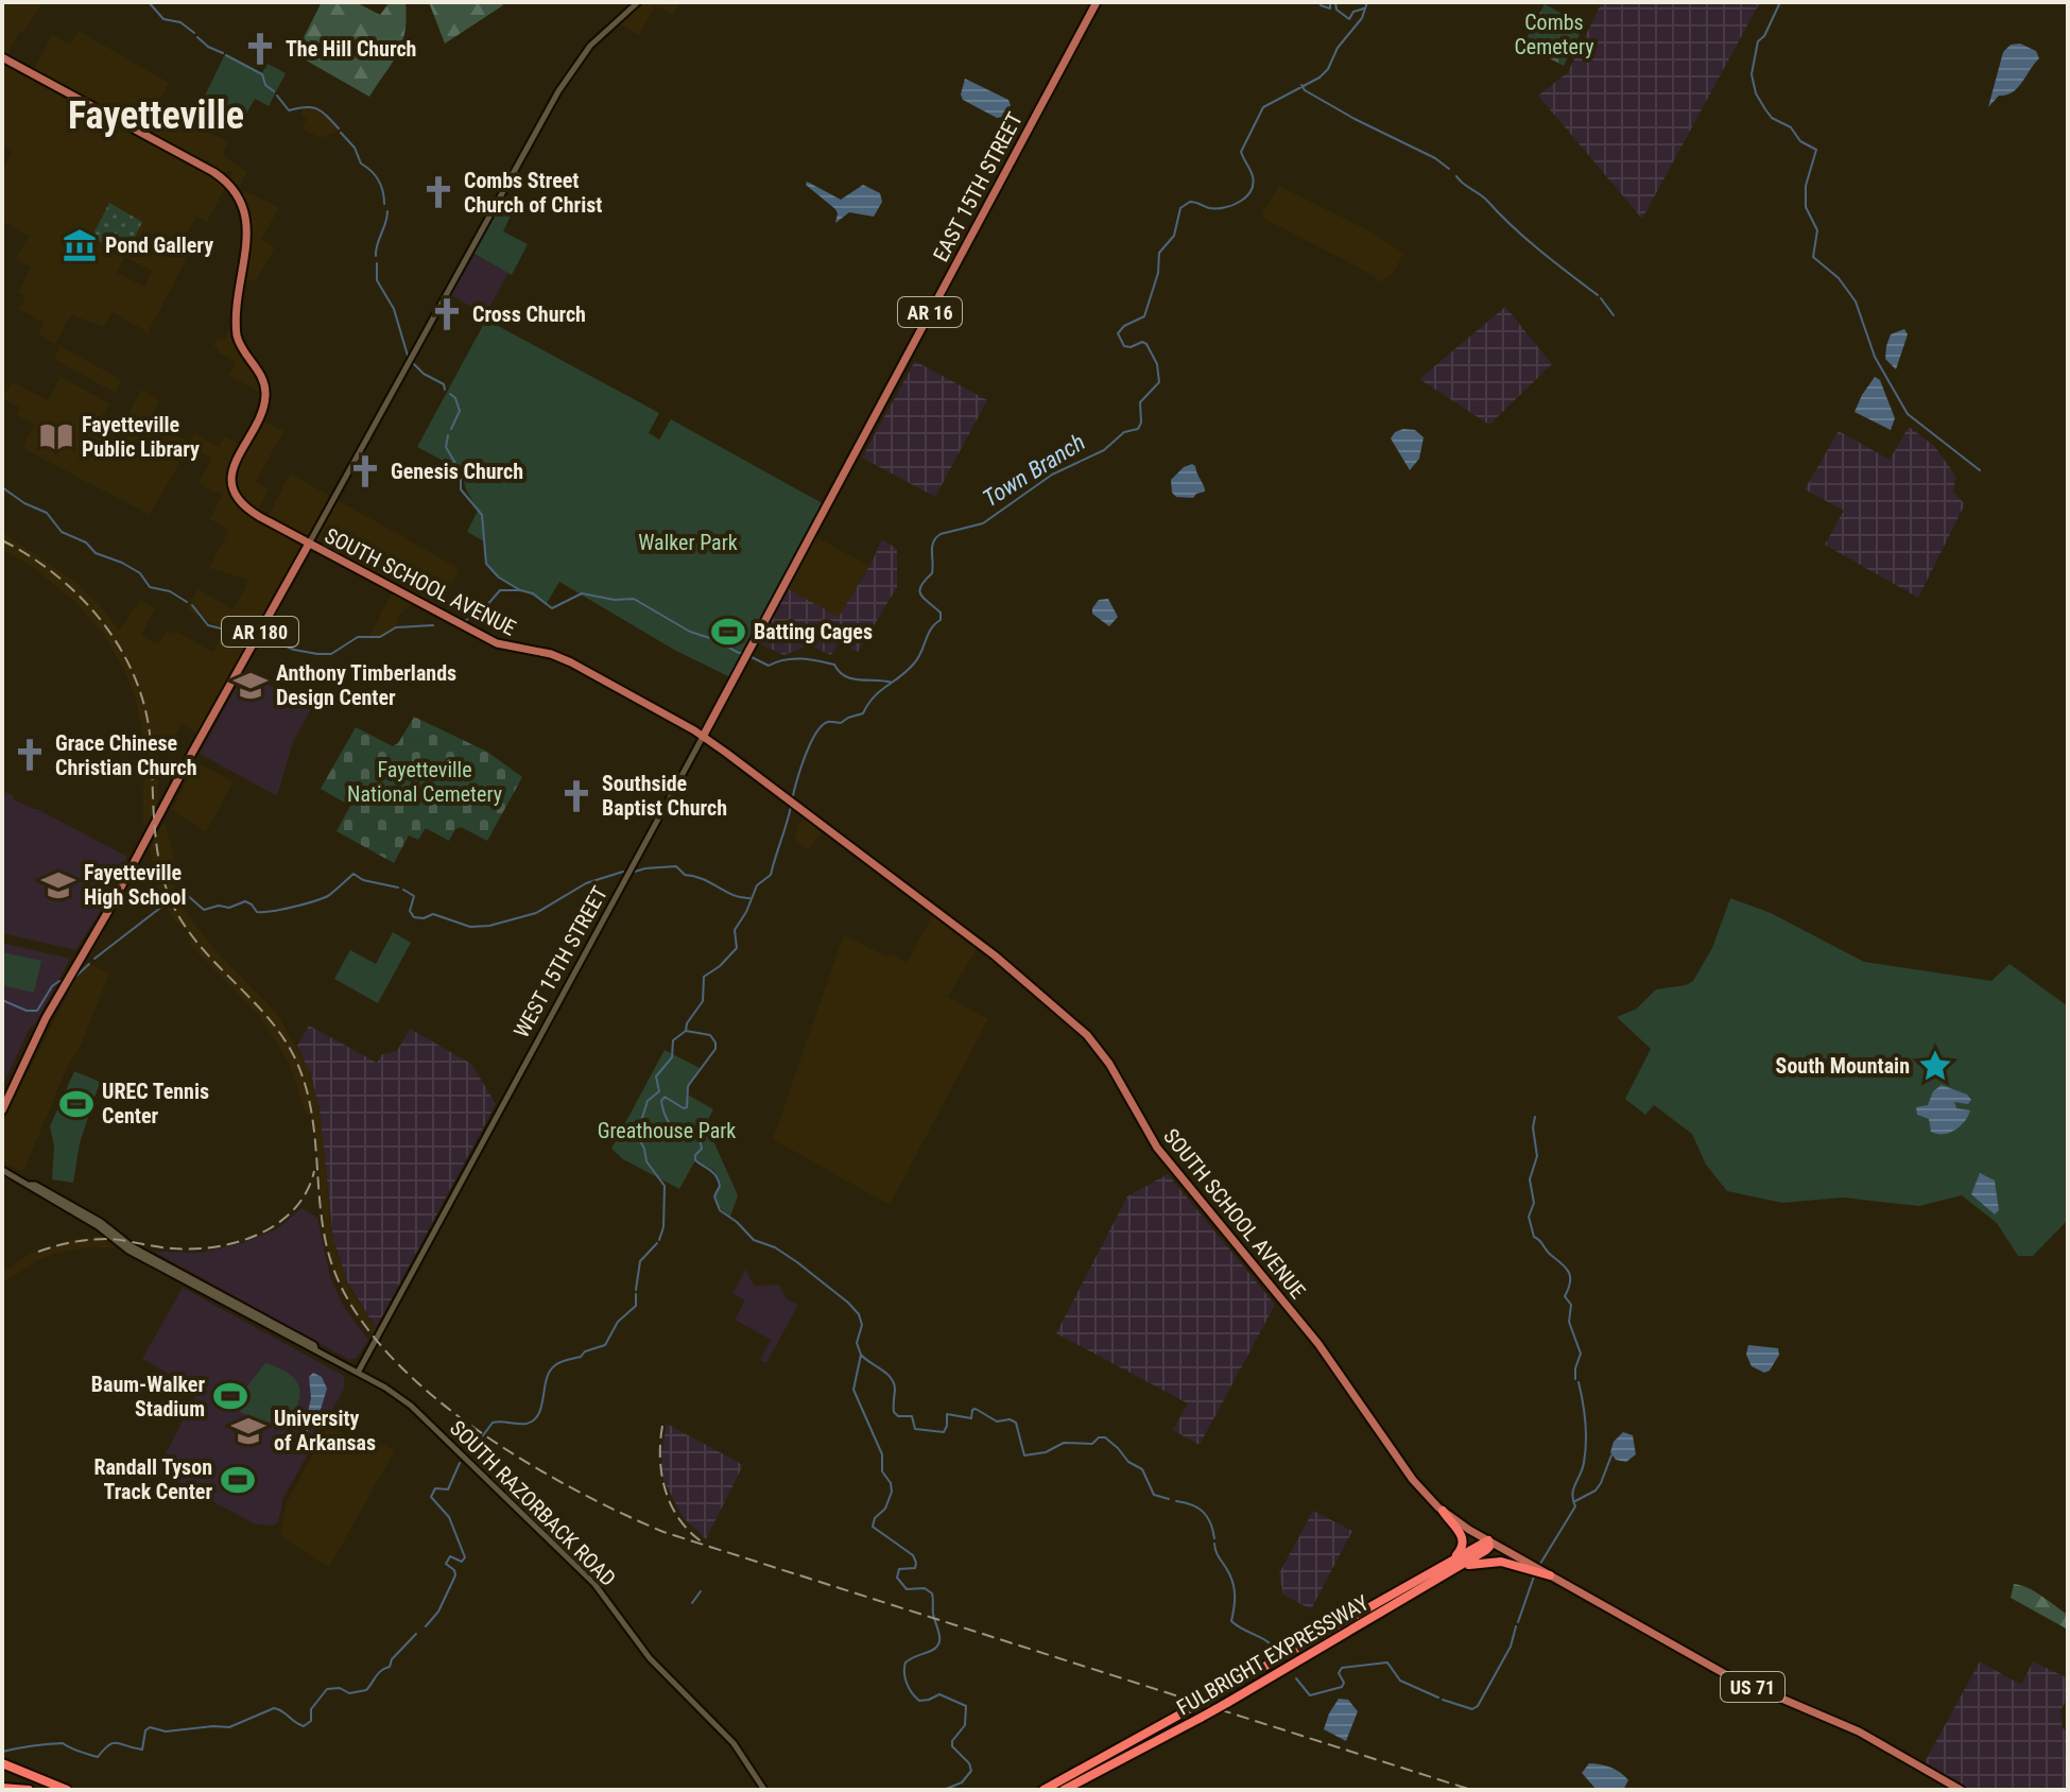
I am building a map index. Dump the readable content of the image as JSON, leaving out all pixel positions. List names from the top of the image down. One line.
{"streets":{"highway":["FULBRIGHT EXPRESSWAY"],"main road":["EAST 15TH STREET","AR 16","SOUTH SCHOOL AVENUE","AR 180","WEST 15TH STREET","SOUTH RAZORBACK ROAD","US 71"]},"crossings":[["EAST 15TH STREET","WEST 15TH STREET"],["SOUTH SCHOOL AVENUE","AR 180"],["SOUTH SCHOOL AVENUE","WEST 15TH STREET"],["SOUTH SCHOOL AVENUE","FULBRIGHT EXPRESSWAY"],["WEST 15TH STREET","SOUTH RAZORBACK ROAD"]],"districts":["Fayetteville"],"water":["Town Branch"],"parks":["Combs Cemetery","Walker Park","Fayetteville National Cemetery","Greathouse Park"],"places":{"church":["The Hill Church","Combs Street Church of Christ","Cross Church","Genesis Church","Grace Chinese Christian Church","Southside Baptist Church"],"museum":["Pond Gallery"],"library":["Fayetteville Public Library"],"sports":["Batting Cages","UREC Tennis Center","Baum-Walker Stadium","Randall Tyson Track Center"],"school or university":["Anthony Timberlands Design Center","Fayetteville High School","University of Arkansas"],"place":["South Mountain"]}}
